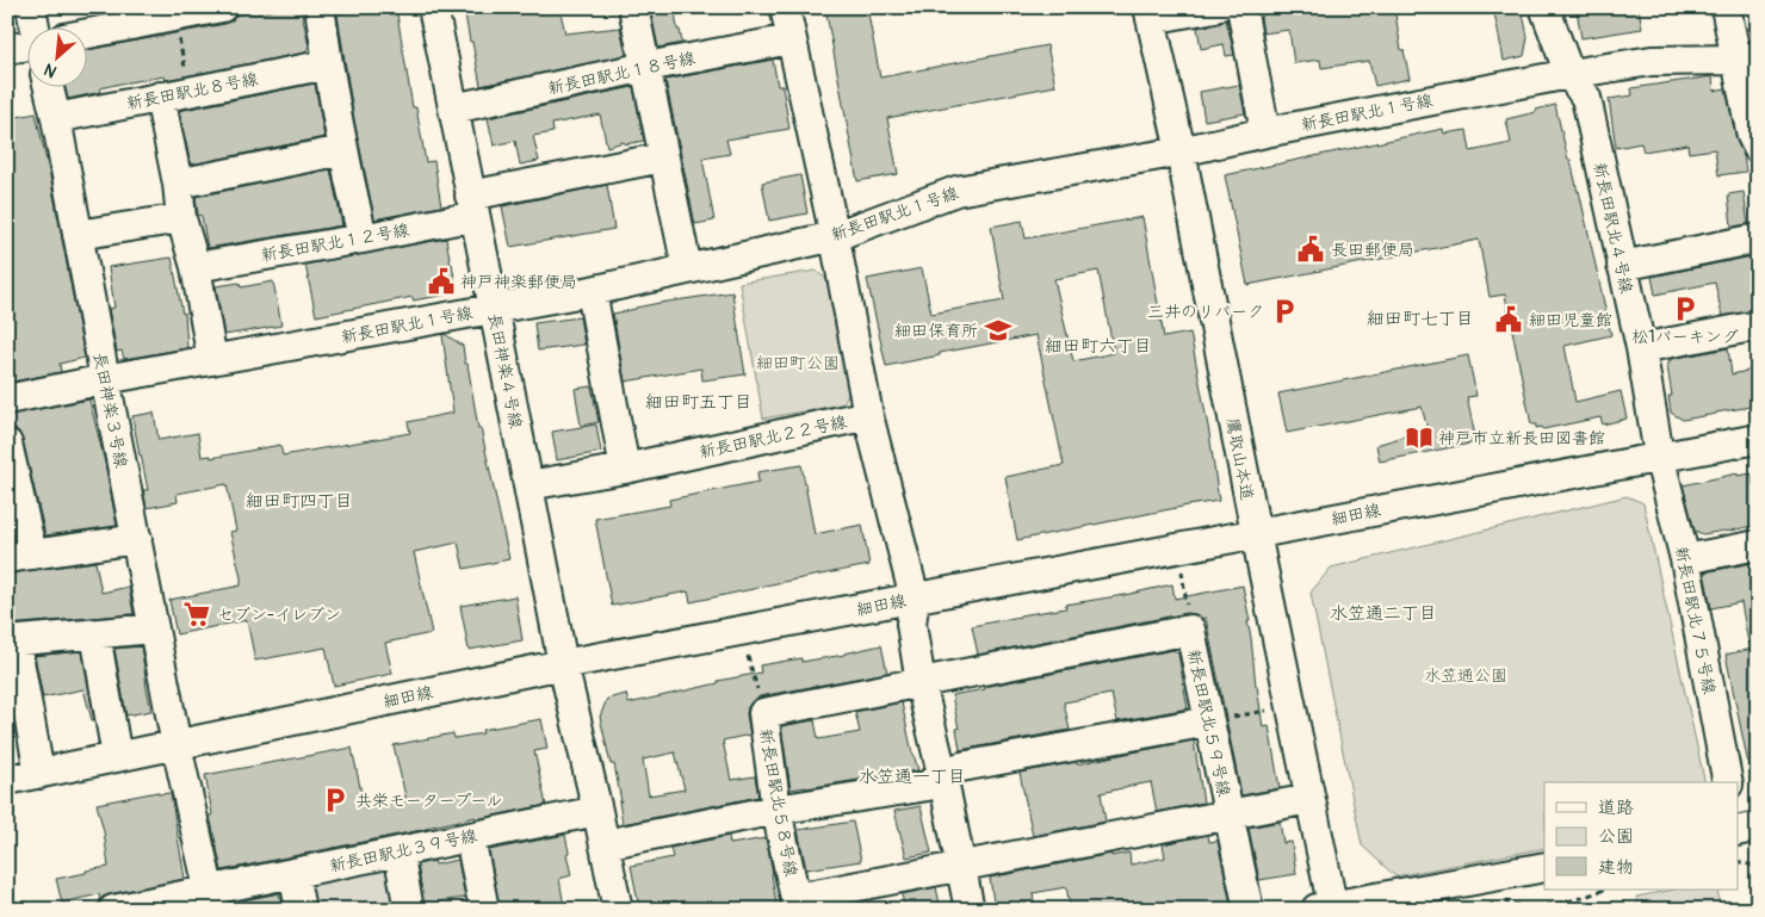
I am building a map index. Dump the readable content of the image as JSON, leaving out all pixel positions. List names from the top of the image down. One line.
{"streets":{"street":["新長田駅北１８号線","新長田駅北８号線","新長田駅北１号線","新長田駅北４号線","新長田駅北１２号線","長田神楽４号線","長田神楽３号線","新長田駅北２２号線","鷹取山本道","細田線","新長田駅北７５号線","新長田駅北５９号線","新長田駅北５８号線","新長田駅北３９号線"]},"crossings":[["新長田駅北１８号線","長田神楽４号線"],["新長田駅北８号線","長田神楽３号線"],["新長田駅北１号線","新長田駅北４号線"],["新長田駅北１号線","長田神楽４号線"],["新長田駅北１号線","長田神楽３号線"],["新長田駅北１号線","鷹取山本道"],["新長田駅北４号線","細田線"],["新長田駅北４号線","新長田駅北７５号線"],["新長田駅北１２号線","長田神楽４号線"],["長田神楽４号線","新長田駅北２２号線"],["長田神楽４号線","細田線"],["長田神楽４号線","新長田駅北３９号線"],["長田神楽３号線","細田線"],["長田神楽３号線","新長田駅北３９号線"],["新長田駅北２２号線","細田線"],["新長田駅北２２号線","新長田駅北５９号線"],["新長田駅北２２号線","新長田駅北５８号線"],["鷹取山本道","細田線"],["細田線","新長田駅北７５号線"],["新長田駅北５９号線","新長田駅北５８号線"]],"districts":["細田町七丁目","細田町六丁目","細田町五丁目","細田町四丁目","水笠通二丁目","水笠通一丁目"],"parks":["細田町公園","水笠通公園"],"places":{"public building":["長田郵便局","神戸神楽郵便局","細田児童館"],"parking":["松1パーキング","三井のリパーク","共栄モータープール"],"school or university":["細田保育所"],"library":["神戸市立新長田図書館"],"supermarket":["セブン-イレブン"]},"legend":["道路","公園","建物"],"north":"bottom left"}
